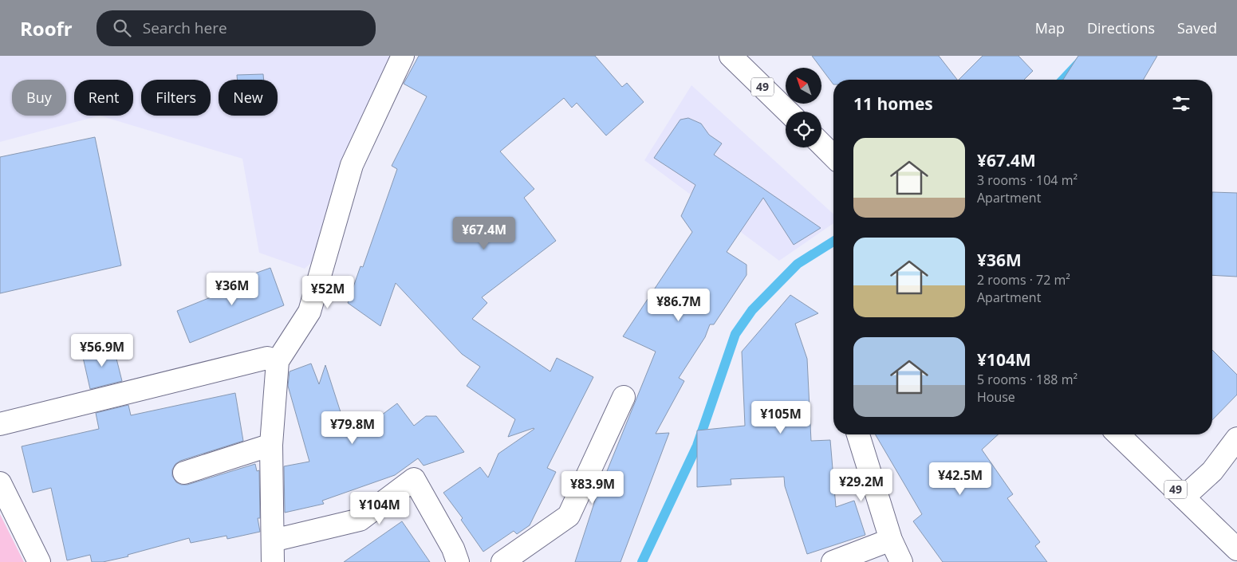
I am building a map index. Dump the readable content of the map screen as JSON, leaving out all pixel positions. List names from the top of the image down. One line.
{"streets":{"street":["49"]},"north":"top left","page":{"header":"Roofr","search":"Search here","nav":["Map","Directions","Saved"],"chip":["Buy","Rent","Filters","New"],"heading":"11 homes","list":[{"name":"¥67.4M","note":"3 rooms · 104 m² · Apartment"},{"name":"¥36M","note":"2 rooms · 72 m² · Apartment"},{"name":"¥104M","note":"5 rooms · 188 m² · House"}],"price":["¥67.4M","¥36M","¥52M","¥86.7M","¥56.9M","¥105M","¥79.8M","¥42.5M","¥29.2M","¥83.9M","¥104M"]}}
